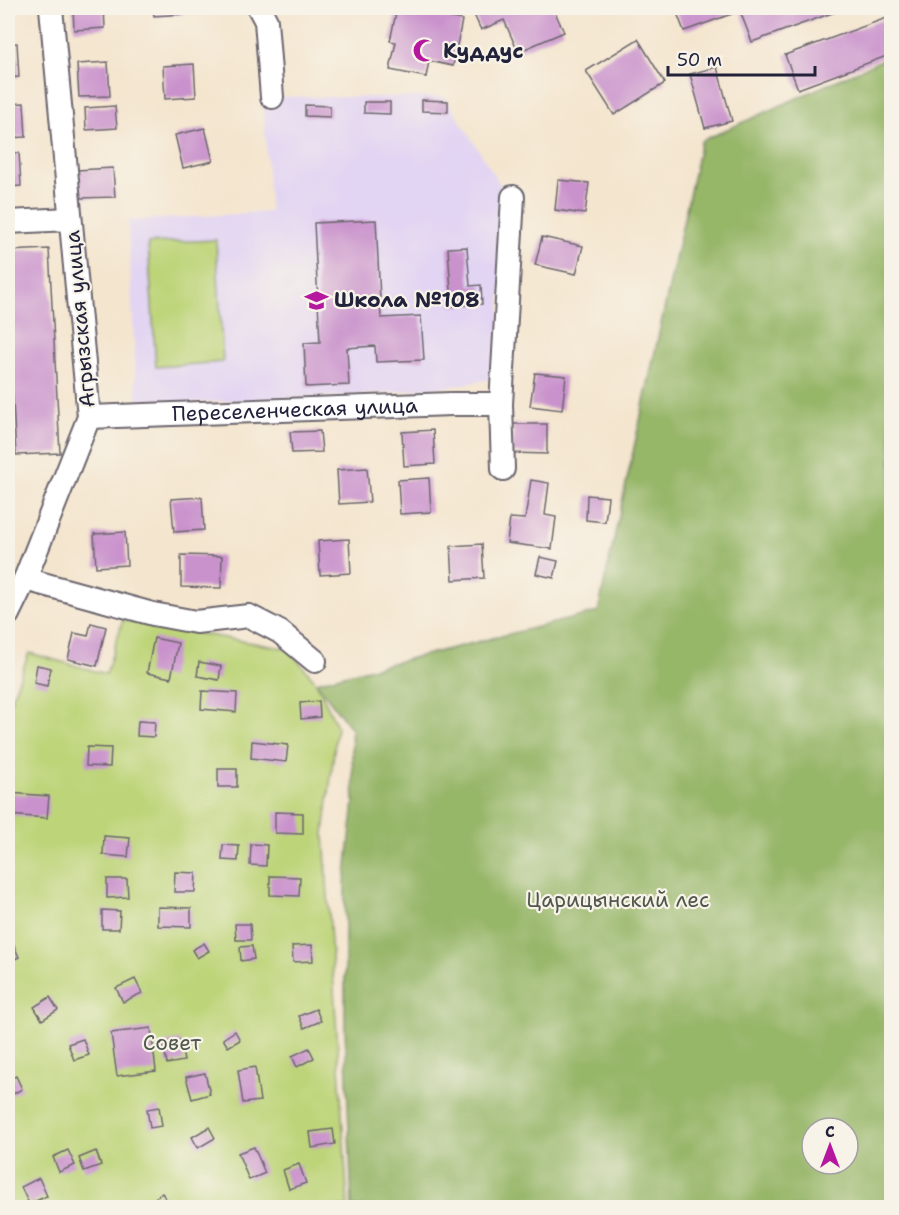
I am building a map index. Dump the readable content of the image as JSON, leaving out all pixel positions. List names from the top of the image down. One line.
{"streets":{"street":["Агрызская улица","Переселенческая улица"]},"crossings":[["Агрызская улица","Переселенческая улица"]],"parks":["Царицынский лес","Совет"],"places":{"mosque":["Куддус"],"school or university":["Школа №108"]},"scale_bar":"50 m","north":"top"}
